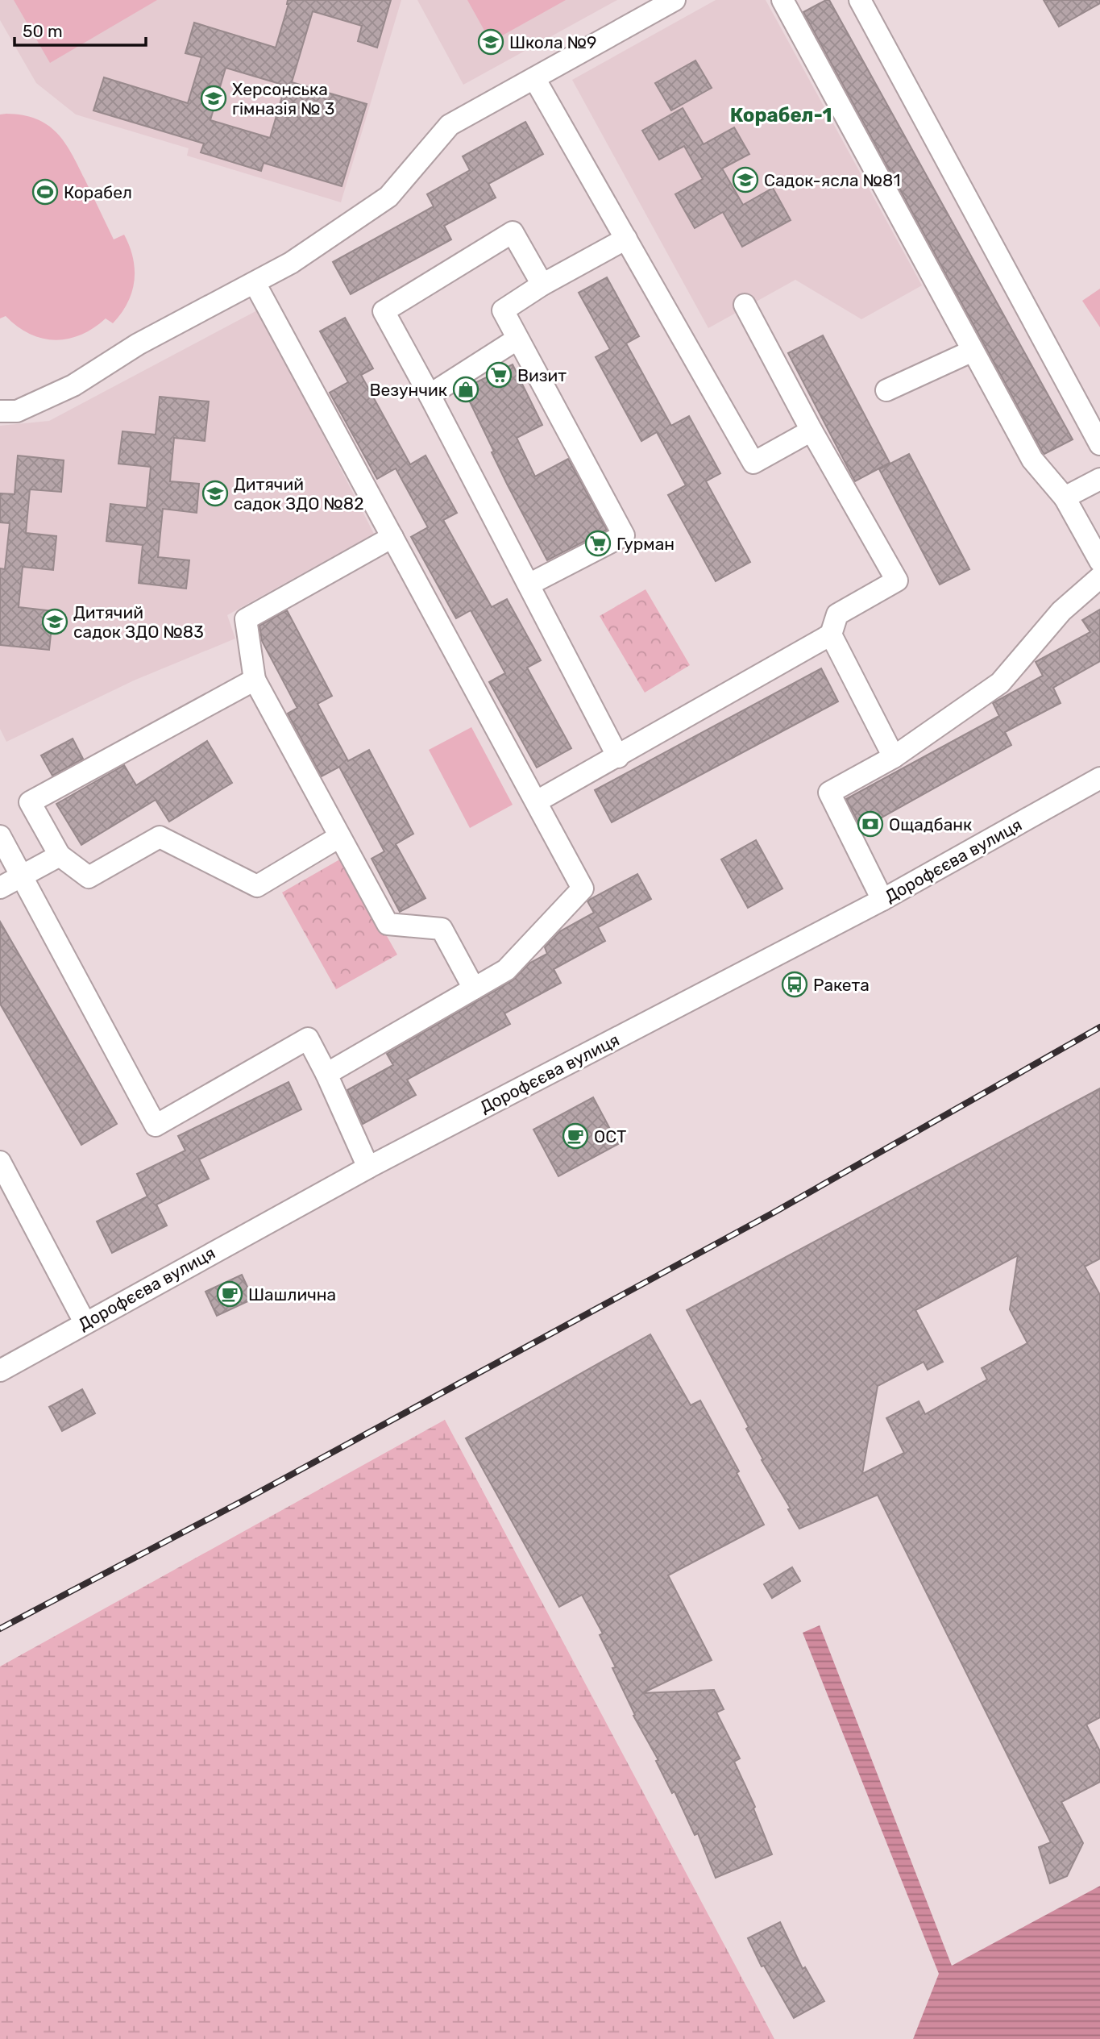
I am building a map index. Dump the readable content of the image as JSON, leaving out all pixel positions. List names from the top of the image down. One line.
{"streets":{"street":["Дорофєєва вулиця"]},"districts":["Корабел-1"],"places":{"school or university":["Школа №9","Херсонська гімназія № 3","Садок-ясла №81","Дитячий садок ЗДО №82","Дитячий садок ЗДО №83"],"sports":["Корабел"],"supermarket":["Визит","Гурман"],"shop":["Везунчик"],"bank":["Ощадбанк"],"bus stop":["Ракета"],"cafe":["ОСТ","Шашлична"]},"scale_bar":"50 m"}
